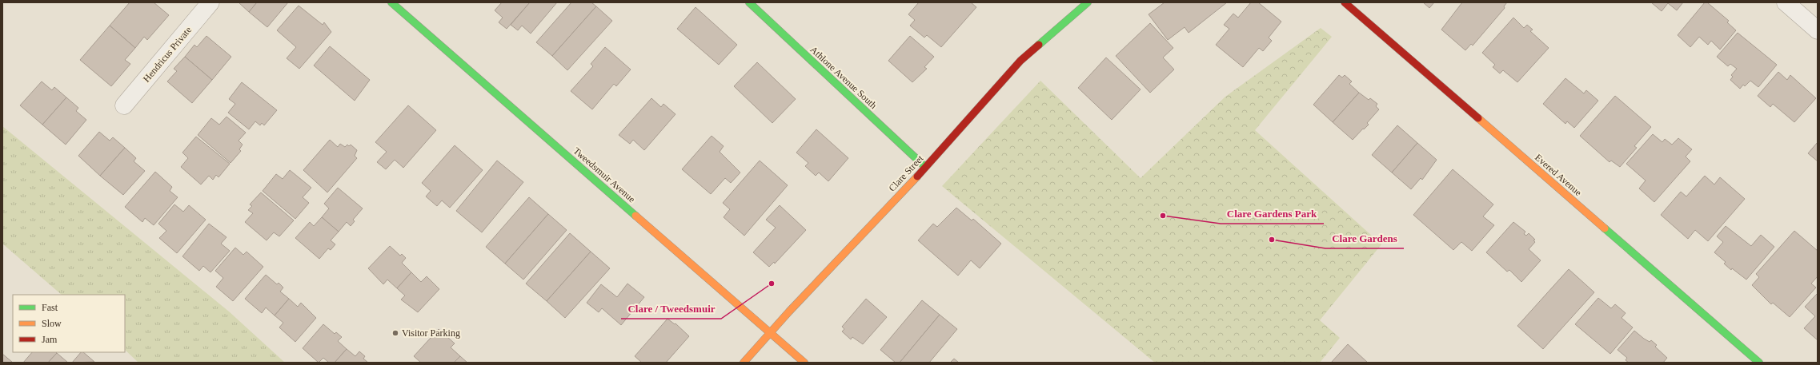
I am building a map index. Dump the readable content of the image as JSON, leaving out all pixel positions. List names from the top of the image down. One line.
{"streets":{"street":["Hendricus Private","Athlone Avenue South","Clare Street","Tweedsmuir Avenue","Evered Avenue"]},"crossings":[["Athlone Avenue South","Clare Street"],["Clare Street","Tweedsmuir Avenue"]],"places":["Clare Gardens Park","Clare Gardens","Clare / Tweedsmuir","Visitor Parking"],"legend":["Fast","Slow","Jam"]}
